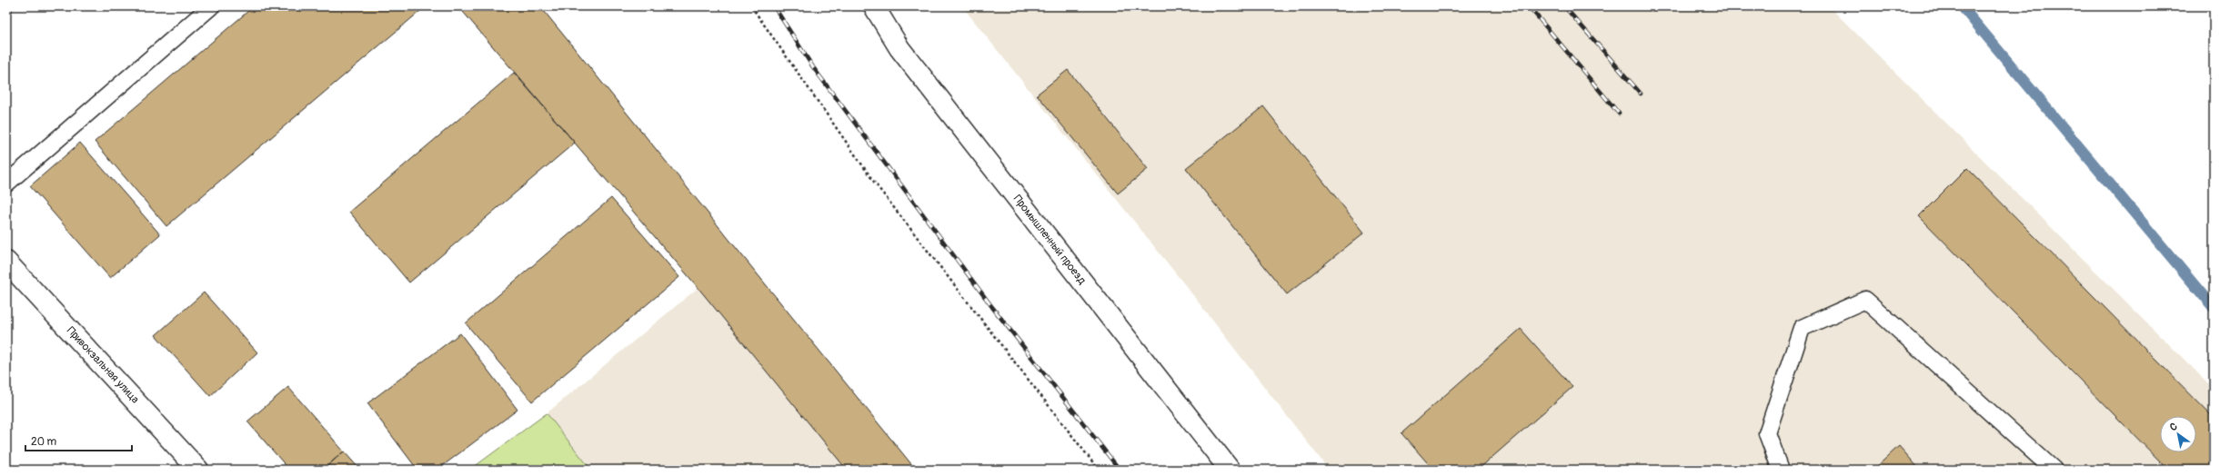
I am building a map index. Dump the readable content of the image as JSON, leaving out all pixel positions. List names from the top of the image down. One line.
{"streets":{"street":["Промышленный проезд","Привокзальная улица"]},"scale_bar":"20 m","north":"top left"}
